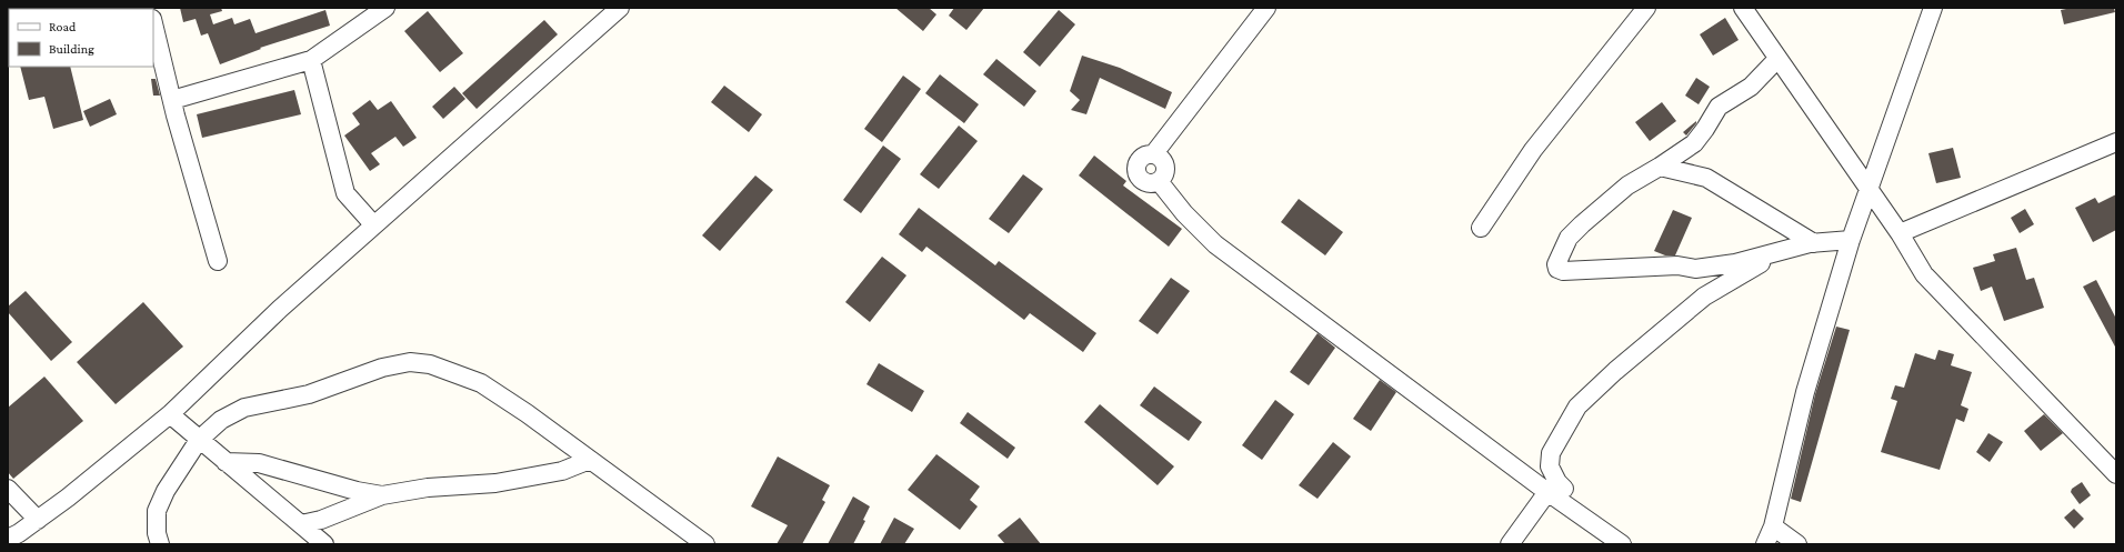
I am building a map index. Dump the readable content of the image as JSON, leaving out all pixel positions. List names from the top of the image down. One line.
{"legend":["Road","Building"]}
